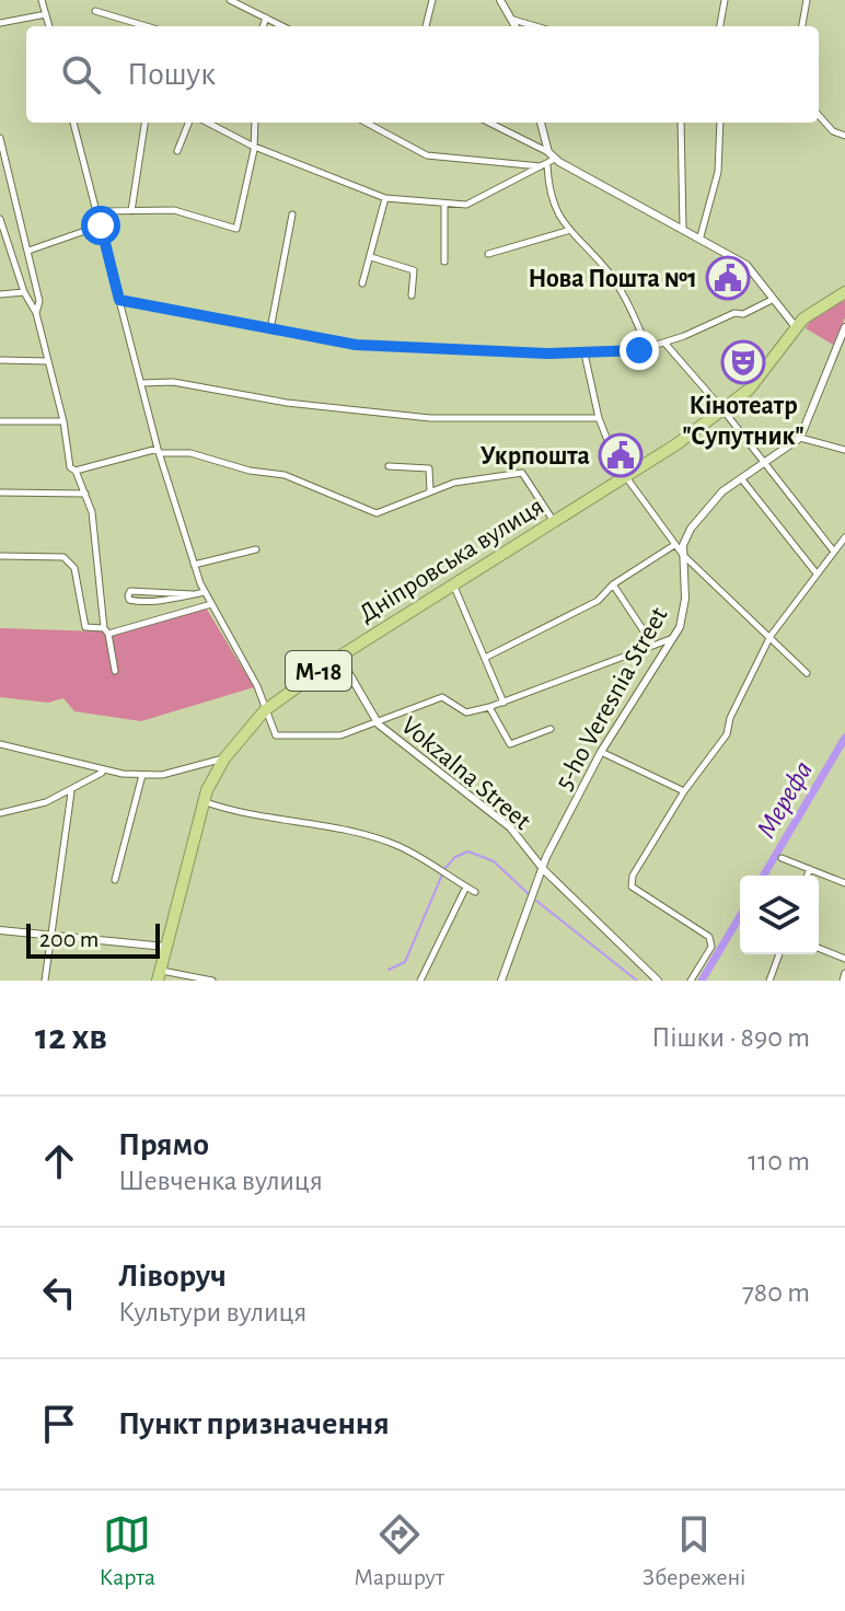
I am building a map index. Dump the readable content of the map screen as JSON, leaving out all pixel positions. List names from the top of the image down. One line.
{"streets":{"highway":["Дніпровська вулиця","М-18"],"street":["5-ho Veresnia Street","Vokzalna Street"]},"crossings":[["Дніпровська вулиця","Vokzalna Street"],["5-ho Veresnia Street","Vokzalna Street"]],"water":["Мерефа"],"places":{"public building":["Нова Пошта №1","Укрпошта"],"theatre":["Кінотеатр \"Супутник\""]},"scale_bar":"200 m","page":{"search":"Пошук","scale":"200 m","heading":["12 хв","Пішки · 890 m"],"list":[["Прямо","Шевченка вулиця","110 m"],["Ліворуч","Культури вулиця","780 m"],"Пункт призначення"],"nav":["Карта","Маршрут","Збережені"]}}
